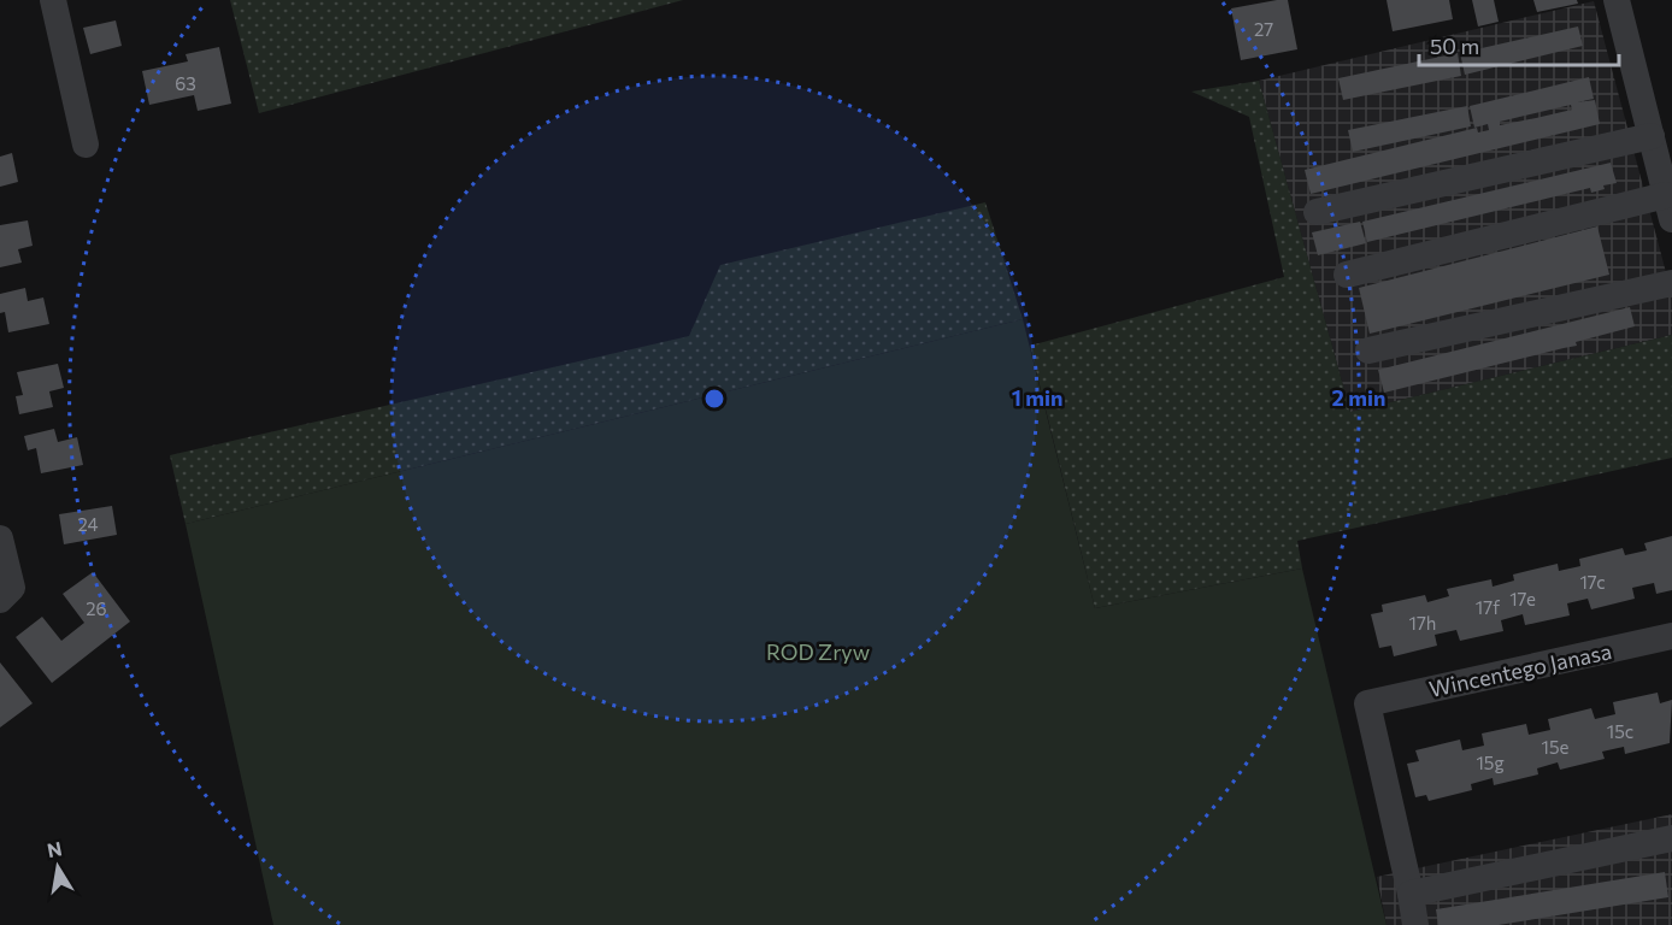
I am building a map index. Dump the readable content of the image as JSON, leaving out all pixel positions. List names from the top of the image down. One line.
{"streets":{"street":["Wincentego Janasa"]},"parks":["ROD Zryw"],"house_numbers":["27","63","24","17c","17e","17f","26","17h","15c","15e","15g"],"scale_bar":"50 m","north":"top","rings":["1 min","2 min"]}
